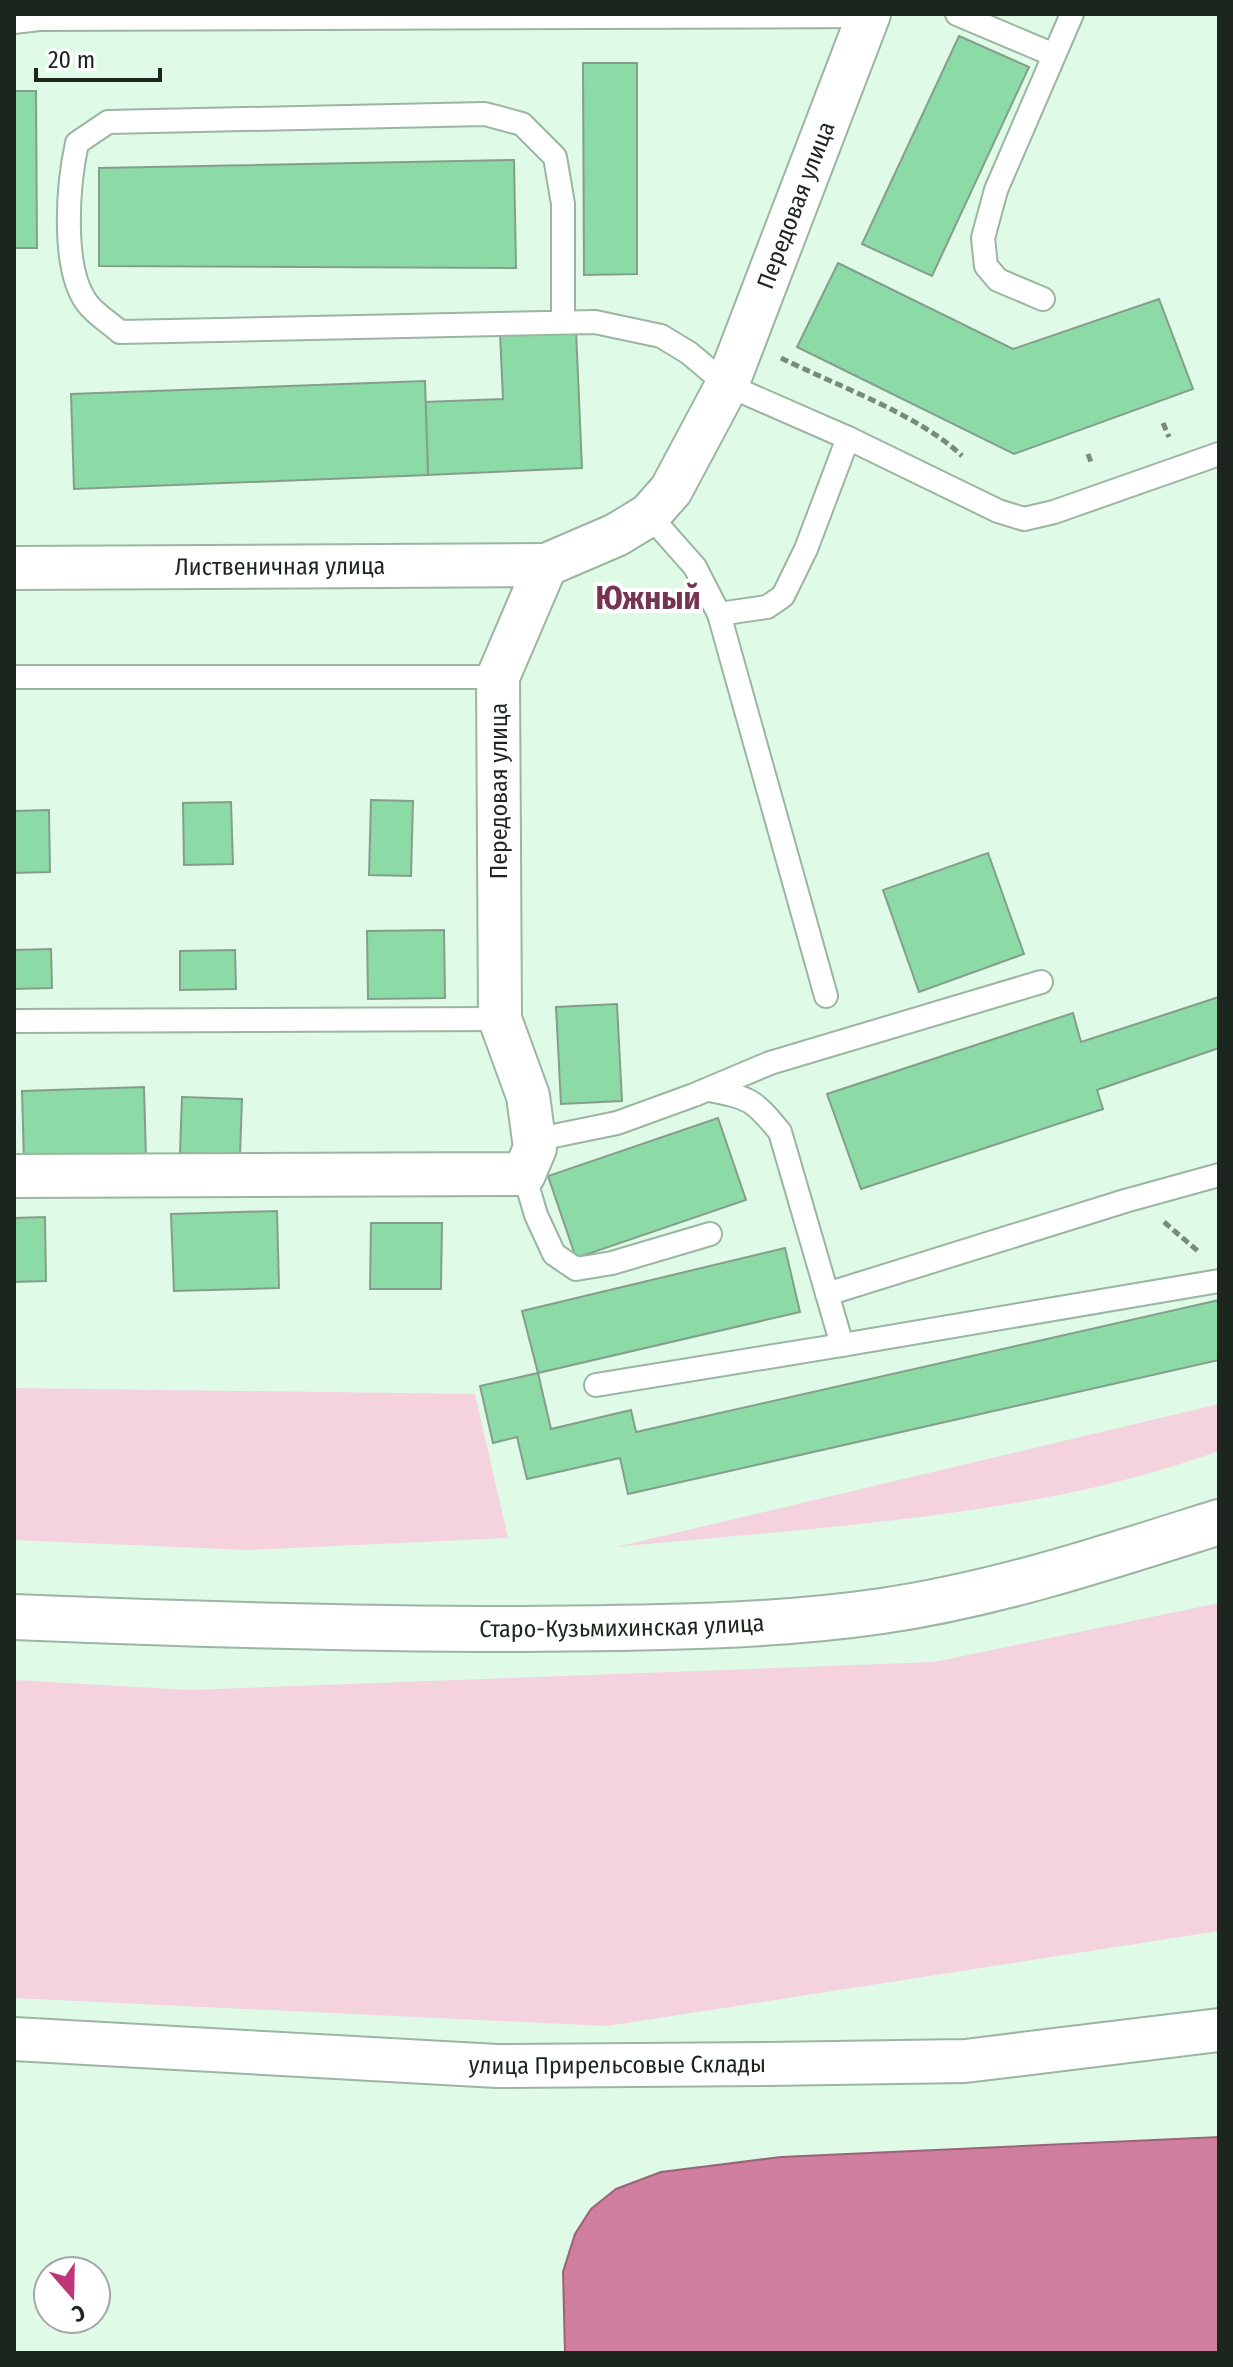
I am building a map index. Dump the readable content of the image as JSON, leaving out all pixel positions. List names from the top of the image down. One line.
{"streets":{"main road":["Старо-Кузьмихинская улица"],"street":["Передовая улица","Лиственичная улица","улица Прирельсовые Склады"]},"crossings":[["Передовая улица","Лиственичная улица"]],"districts":["Южный"],"scale_bar":"20 m","north":"bottom"}
